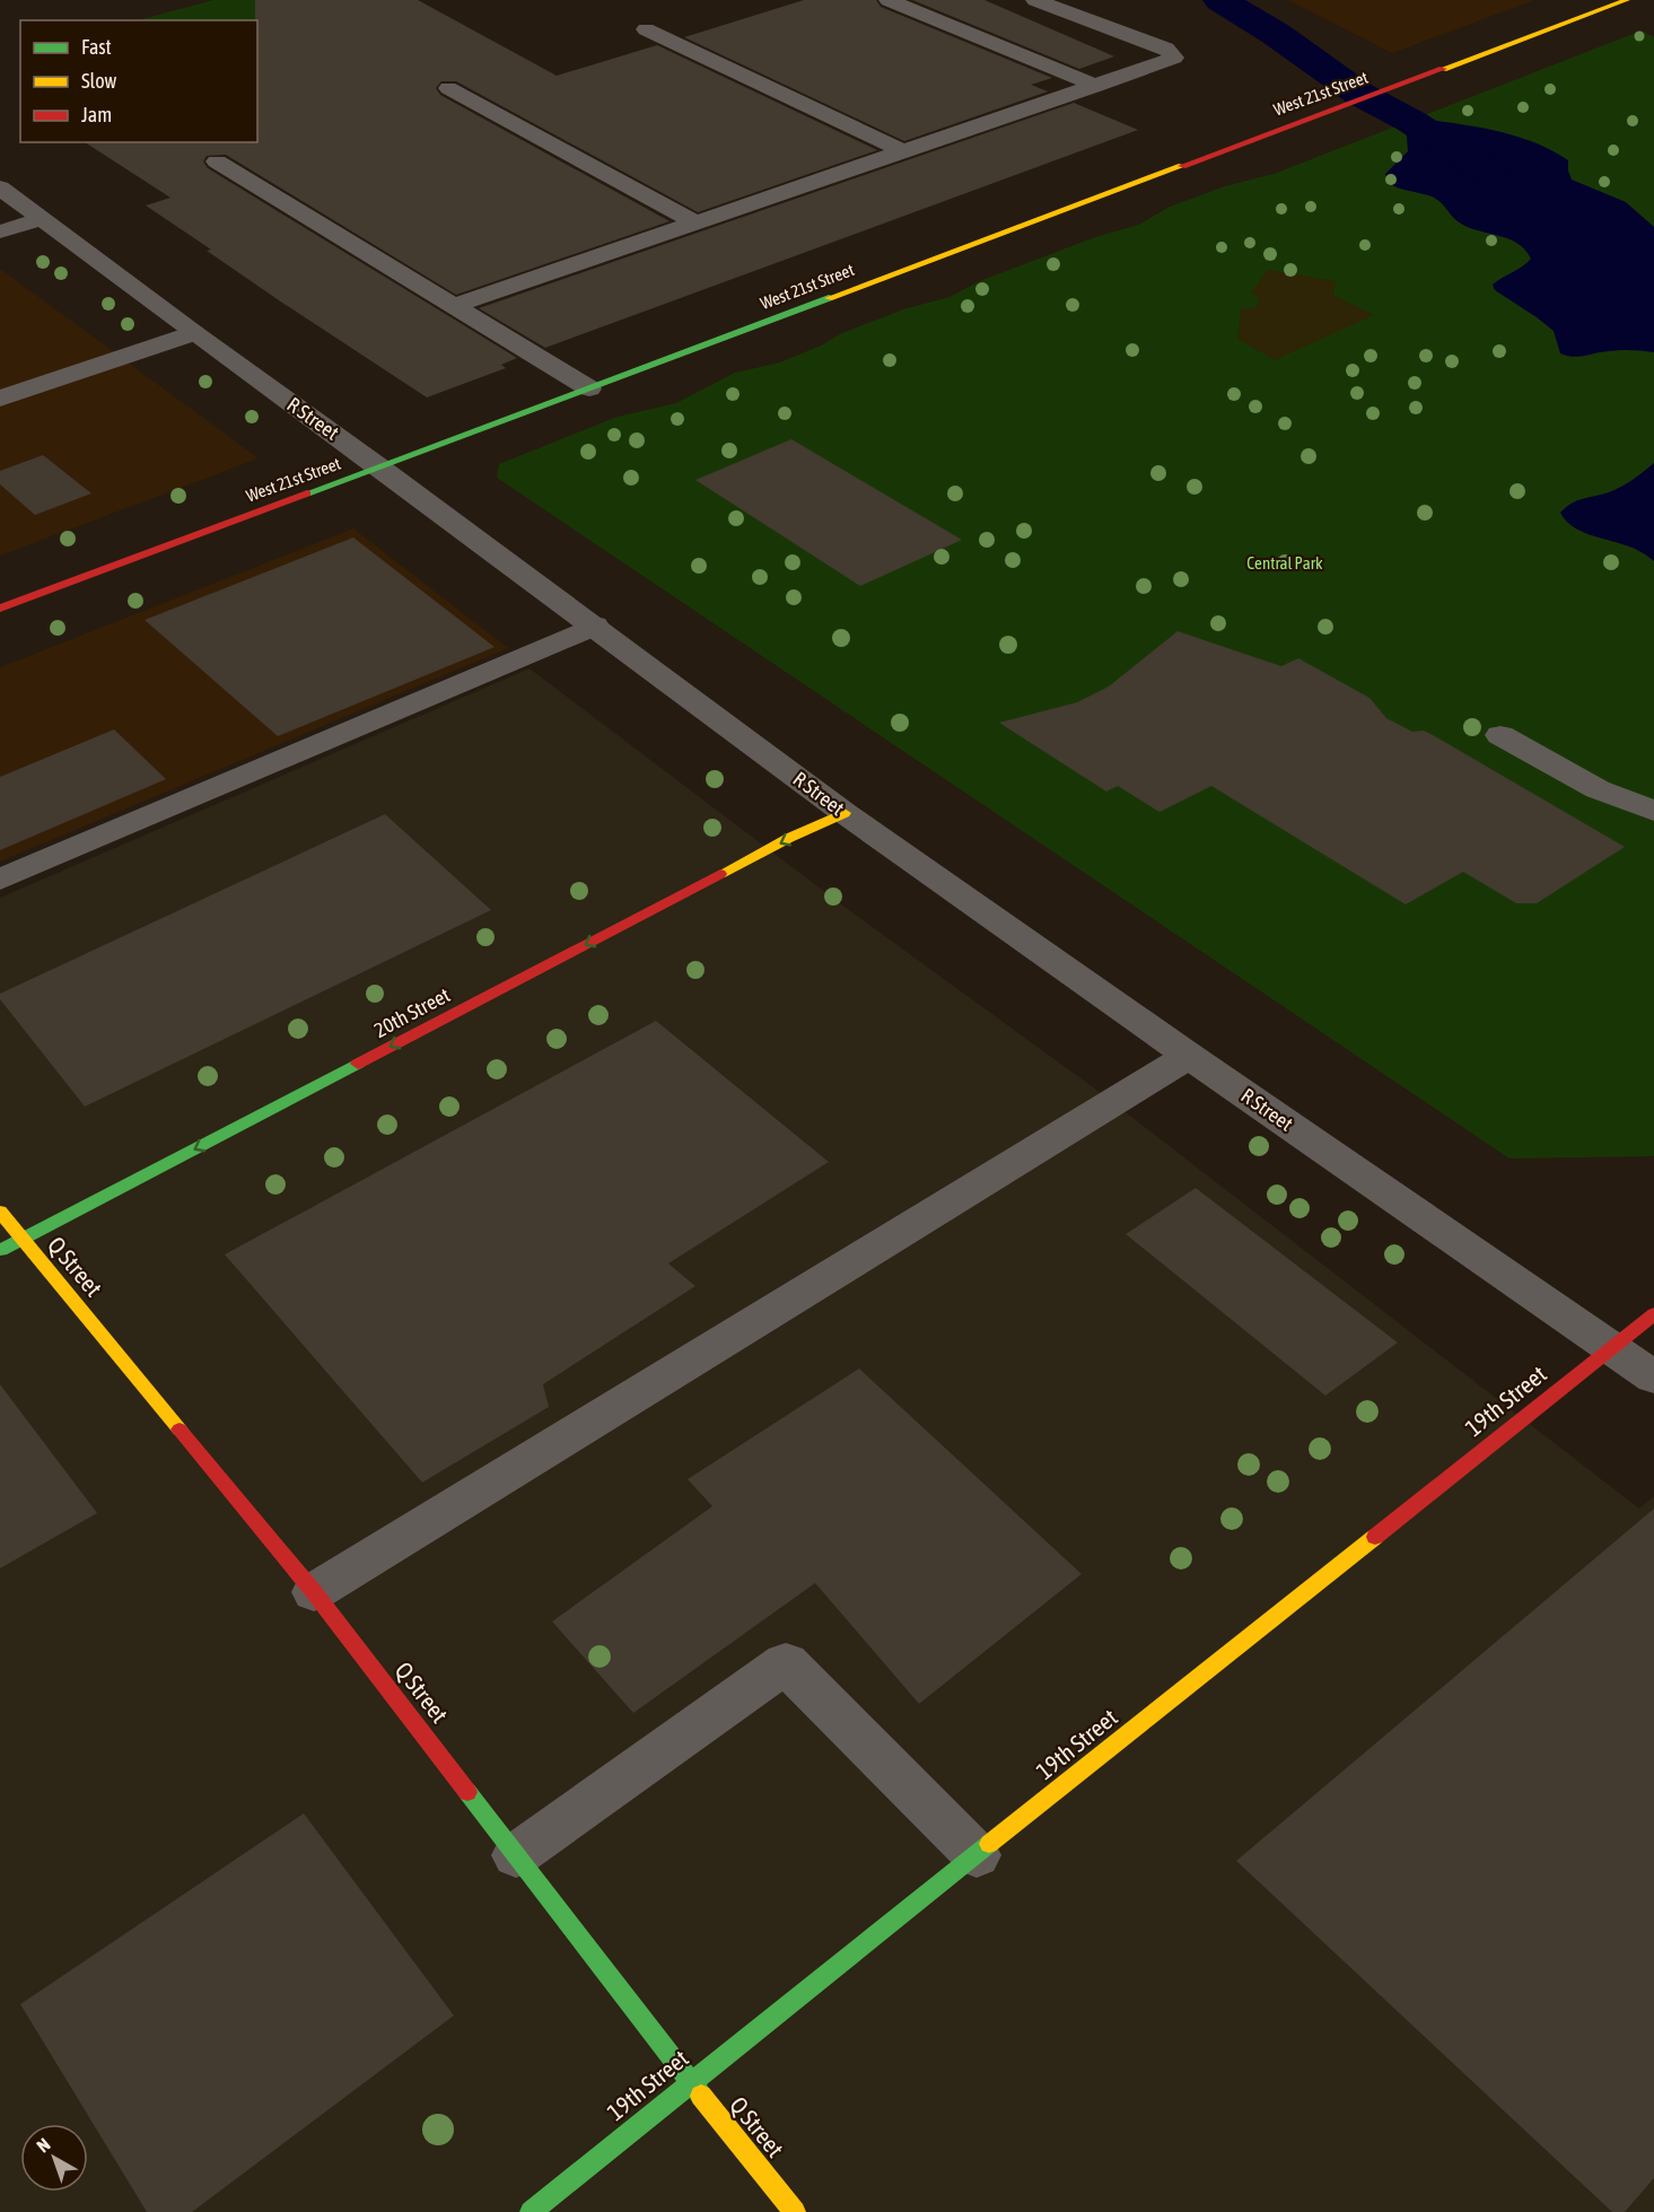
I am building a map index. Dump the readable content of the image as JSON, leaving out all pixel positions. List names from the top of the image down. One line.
{"streets":{"street":["West 21st Street","R Street","20th Street","Q Street","19th Street"]},"crossings":[["West 21st Street","R Street"],["R Street","20th Street"],["R Street","19th Street"],["20th Street","Q Street"],["Q Street","19th Street"]],"one_way":["20th Street"],"parks":["Central Park"],"legend":["Fast","Slow","Jam"],"north":"top left"}
